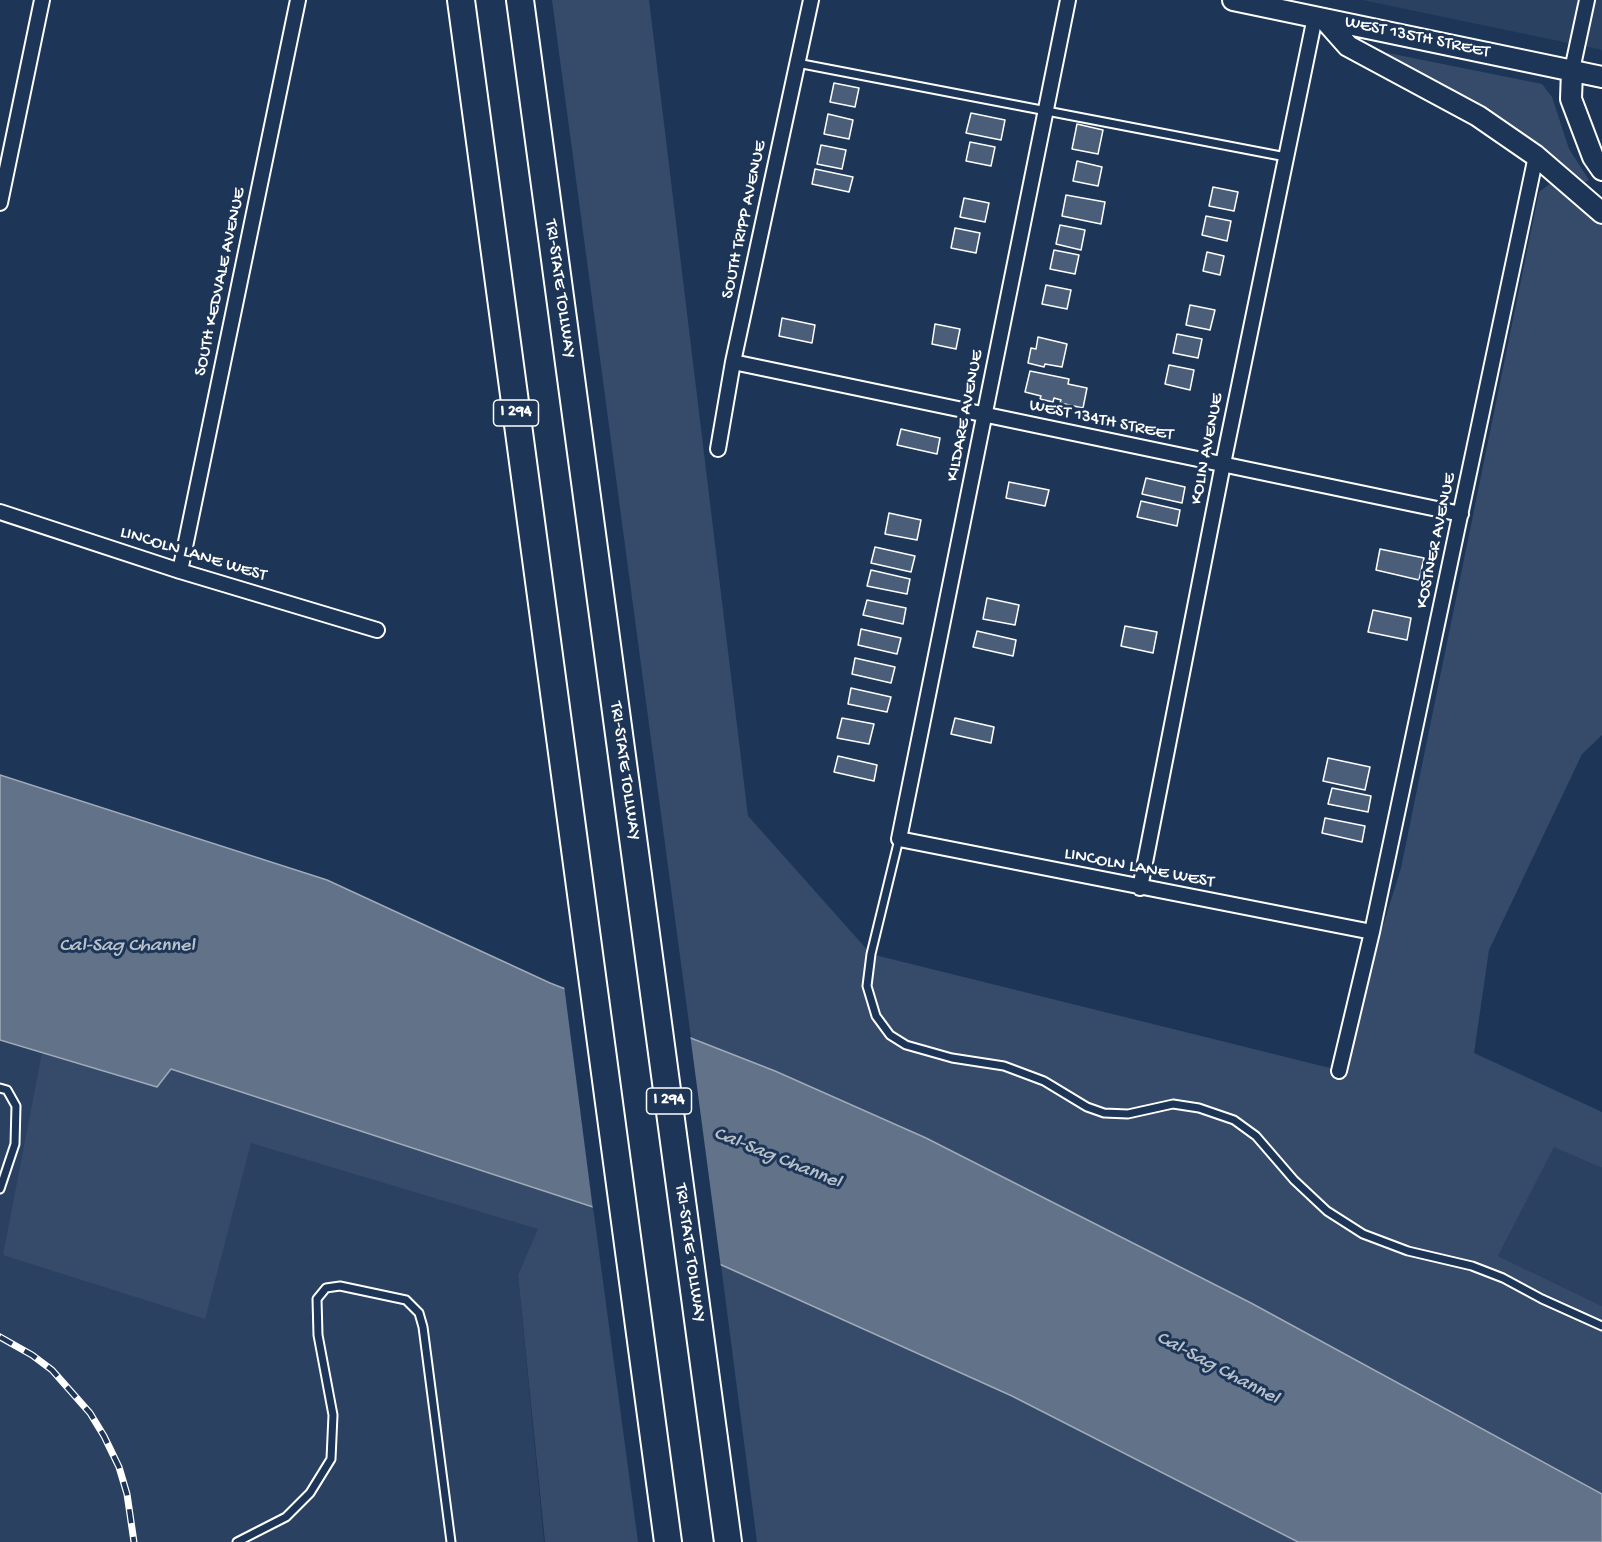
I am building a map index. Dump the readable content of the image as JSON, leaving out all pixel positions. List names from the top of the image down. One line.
{"streets":{"highway":["TRI-STATE TOLLWAY","I 294"],"street":["WEST 135TH STREET","SOUTH TRIPP AVENUE","SOUTH KEDVALE AVENUE","KILDARE AVENUE","WEST 134TH STREET","KOLIN AVENUE","KOSTNER AVENUE","LINCOLN LANE WEST"]},"crossings":[["WEST 135TH STREET","KOLIN AVENUE"],["SOUTH TRIPP AVENUE","WEST 134TH STREET"],["SOUTH KEDVALE AVENUE","LINCOLN LANE WEST"],["KILDARE AVENUE","WEST 134TH STREET"],["KILDARE AVENUE","LINCOLN LANE WEST"],["WEST 134TH STREET","KOLIN AVENUE"],["WEST 134TH STREET","KOSTNER AVENUE"],["KOLIN AVENUE","LINCOLN LANE WEST"],["KOSTNER AVENUE","LINCOLN LANE WEST"]],"water":["Cal-Sag Channel"]}
